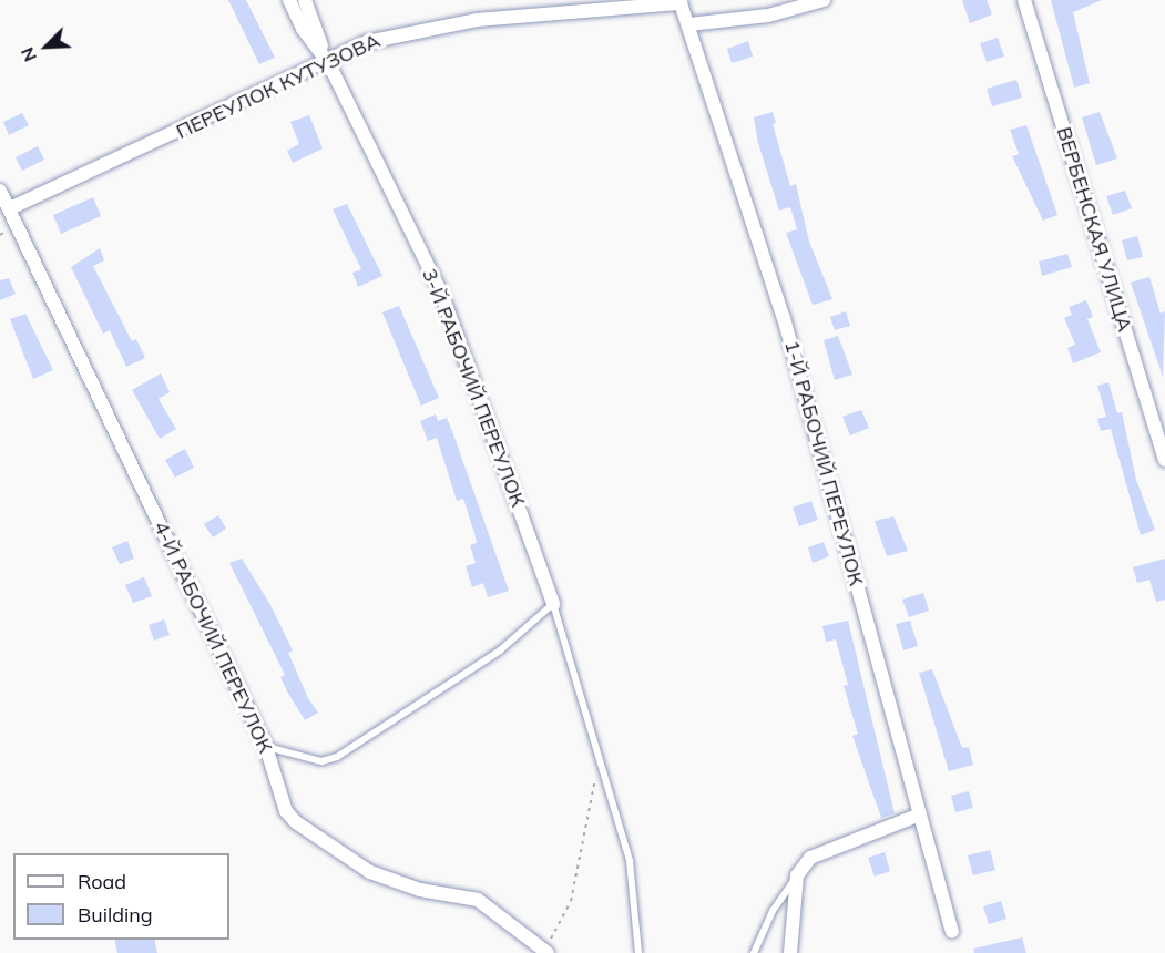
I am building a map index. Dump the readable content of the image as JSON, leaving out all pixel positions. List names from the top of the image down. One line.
{"streets":{"street":["ПЕРЕУЛОК КУТУЗОВА","ВЕРБЕНСКАЯ УЛИЦА","3-Й РАБОЧИЙ ПЕРЕУЛОК","1-Й РАБОЧИЙ ПЕРЕУЛОК","4-Й РАБОЧИЙ ПЕРЕУЛОК"]},"crossings":[["ПЕРЕУЛОК КУТУЗОВА","3-Й РАБОЧИЙ ПЕРЕУЛОК"],["ПЕРЕУЛОК КУТУЗОВА","1-Й РАБОЧИЙ ПЕРЕУЛОК"],["ПЕРЕУЛОК КУТУЗОВА","4-Й РАБОЧИЙ ПЕРЕУЛОК"]],"legend":["Road","Building"],"north":"bottom left"}
